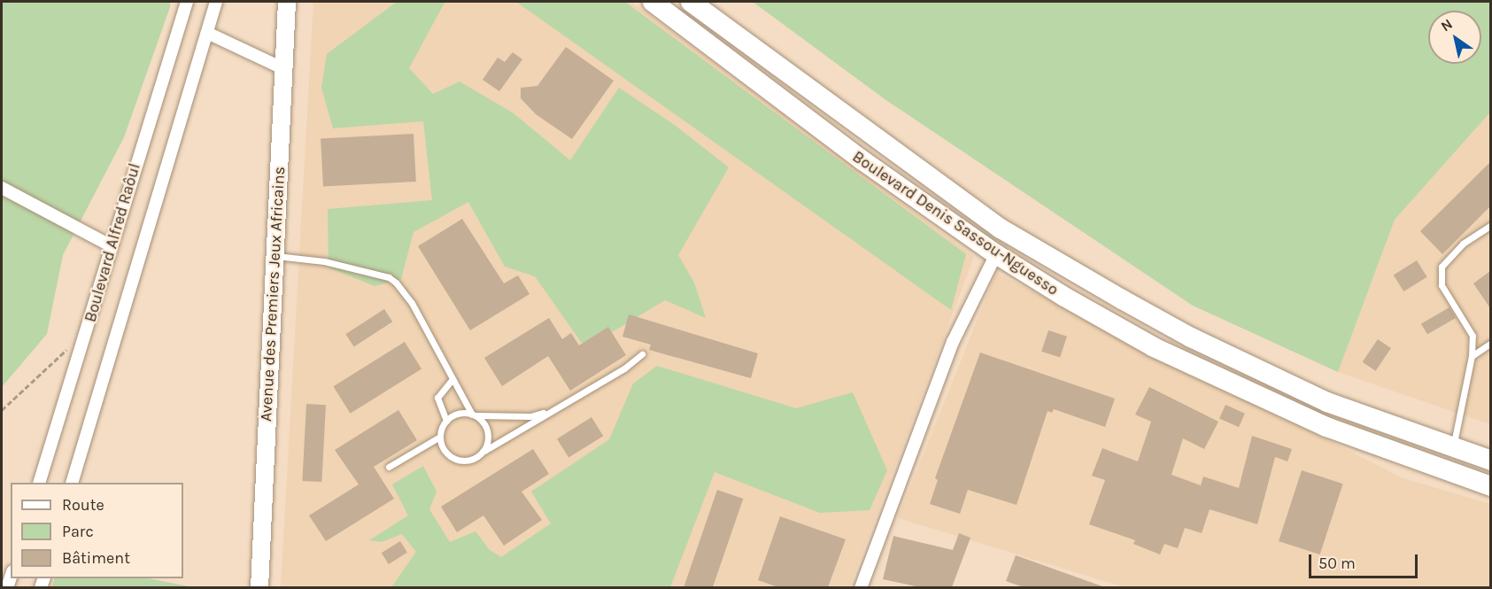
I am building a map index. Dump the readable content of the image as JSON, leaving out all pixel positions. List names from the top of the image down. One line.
{"streets":{"main road":["Boulevard Denis Sassou-Nguesso"],"street":["Boulevard Alfred Raôul","Avenue des Premiers Jeux Africains"]},"legend":["Route","Parc","Bâtiment"],"scale_bar":"50 m","north":"top left"}
